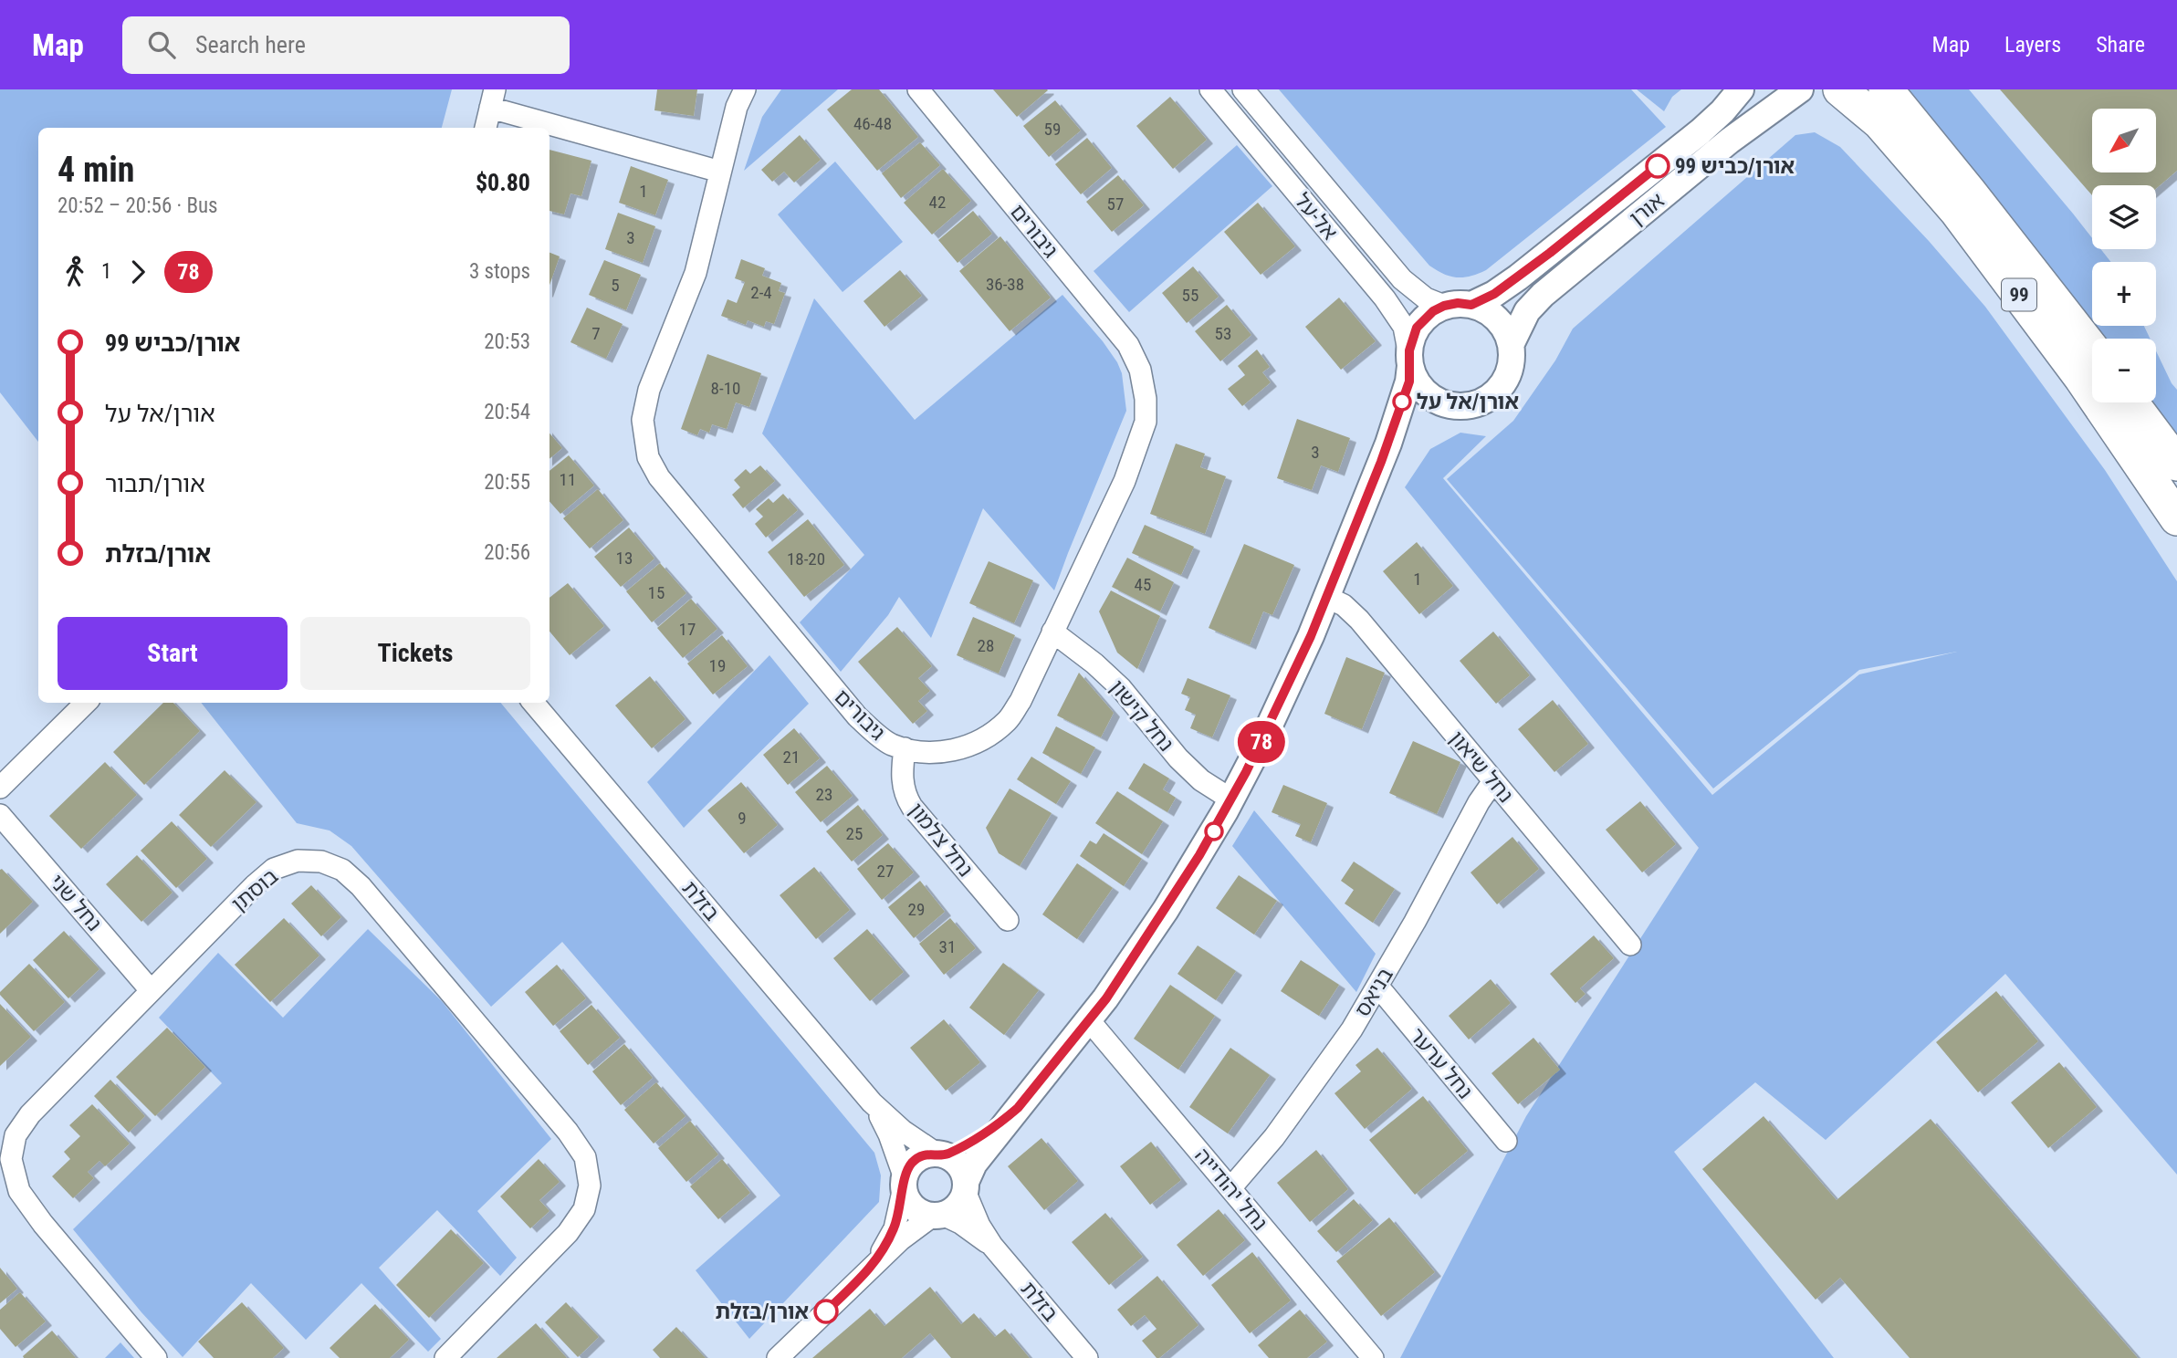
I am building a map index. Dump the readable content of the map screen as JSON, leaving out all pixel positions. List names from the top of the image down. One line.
{"streets":{"highway":["99"],"street":["אורן","אל-על","גיבורים","נחל קישון","נחל שיאון","נחל צלמון","בוסתן","בזלת","נחל שני","בניאס","נחל ערער","נחל יהודייה"]},"crossings":[["אורן","אל-על"],["גיבורים","נחל קישון"],["גיבורים","נחל צלמון"],["נחל שיאון","בניאס"],["בוסתן","נחל שני"],["בניאס","נחל ערער"],["בניאס","נחל יהודייה"]],"places":["אורן/כביש 99","אורן/אל על","אורן/בזלת"],"lines":["bus line 78"],"house_numbers":["46-48","59","1","42","57","3","36-38","5","2-4","55","7","53","8-10","3","11","13","18-20","1","45","15","17","28","19","21","23","9","25","27","29","31"],"north":"bottom left","page":{"header":"Map","search":"Search here","nav":["Map","Layers","Share"],"on_map":"78","map_buttons":["+","−"],"heading":["4 min","20:52 – 20:56 · Bus","$0.80"],"legs":["1","78","3 stops"],"list":[{"name":"אורן/כביש 99","value":"20:53"},{"name":"אורן/אל על","value":"20:54"},{"name":"אורן/תבור","value":"20:55"},{"name":"אורן/בזלת","value":"20:56"}],"buttons":["Start","Tickets"]}}
